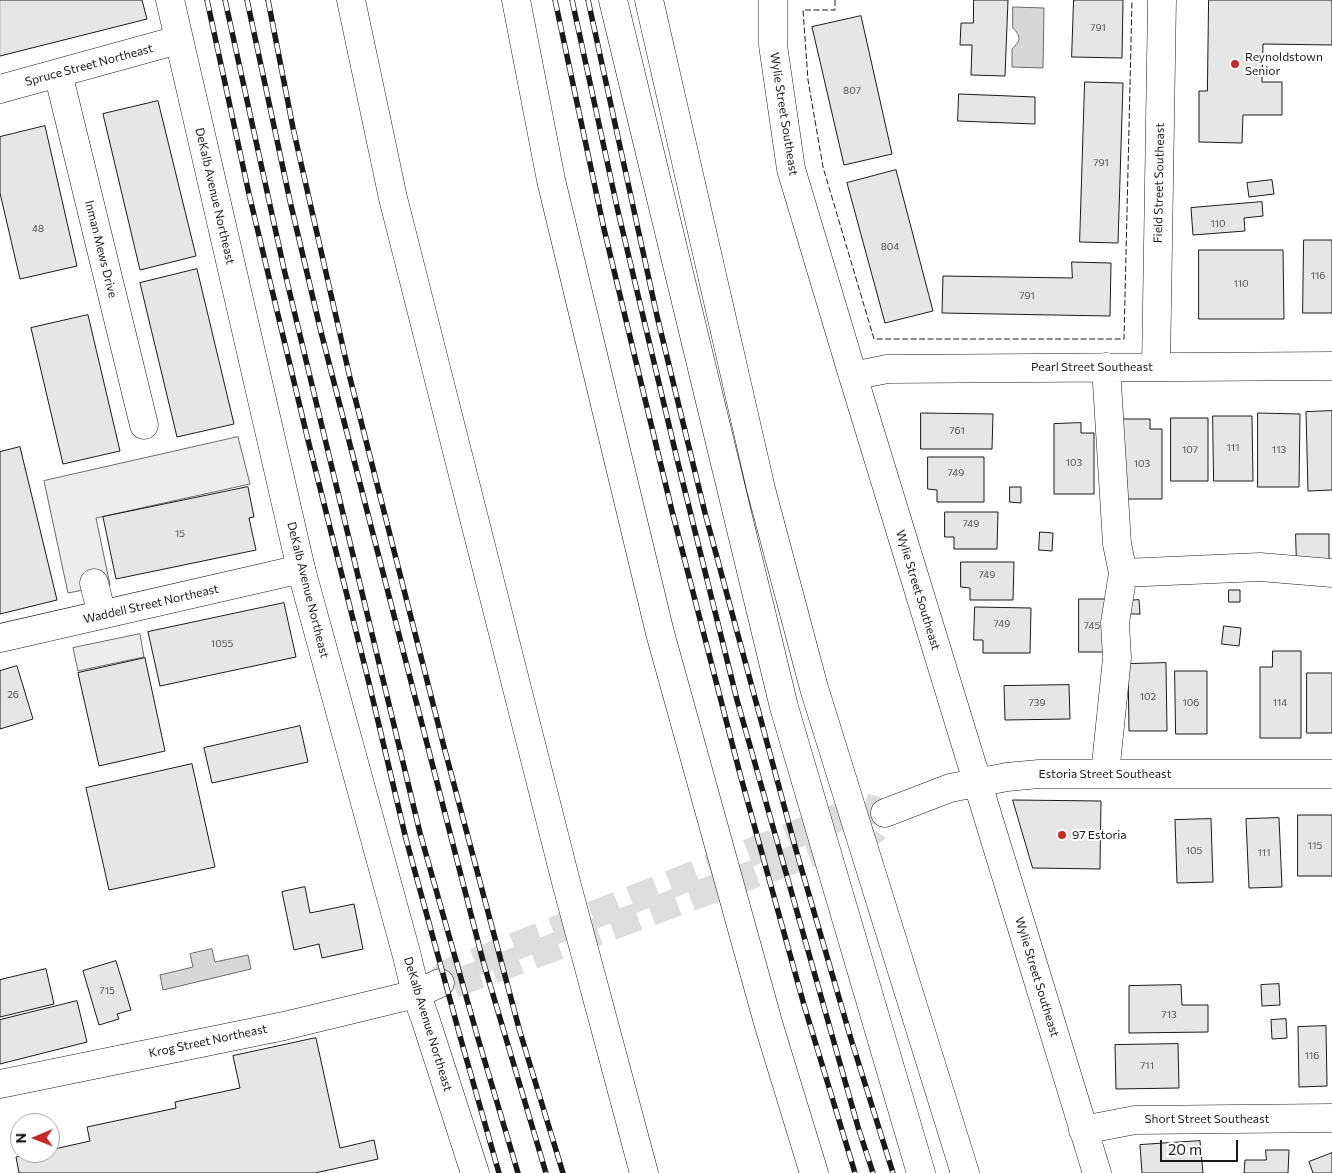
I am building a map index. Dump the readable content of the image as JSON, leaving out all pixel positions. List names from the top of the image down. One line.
{"streets":{"street":["Spruce Street Northeast","Wylie Street Southeast","Field Street Southeast","DeKalb Avenue Northeast","Inman Mews Drive","Pearl Street Southeast","Waddell Street Northeast","Estoria Street Southeast","Krog Street Northeast","Short Street Southeast"]},"crossings":[["Spruce Street Northeast","DeKalb Avenue Northeast"],["Spruce Street Northeast","Inman Mews Drive"],["Wylie Street Southeast","Pearl Street Southeast"],["Wylie Street Southeast","Estoria Street Southeast"],["Wylie Street Southeast","Short Street Southeast"],["Field Street Southeast","Pearl Street Southeast"],["DeKalb Avenue Northeast","Waddell Street Northeast"],["DeKalb Avenue Northeast","Krog Street Northeast"]],"places":["Reynoldstown Senior","97 Estoria"],"house_numbers":["791","807","791","110","48","804","116","110","791","761","111","107","113","103","103","749","749","15","749","749","745","1055","26","102","739","106","114","115","105","111","715","713","116","711"],"scale_bar":"20 m","north":"left"}
